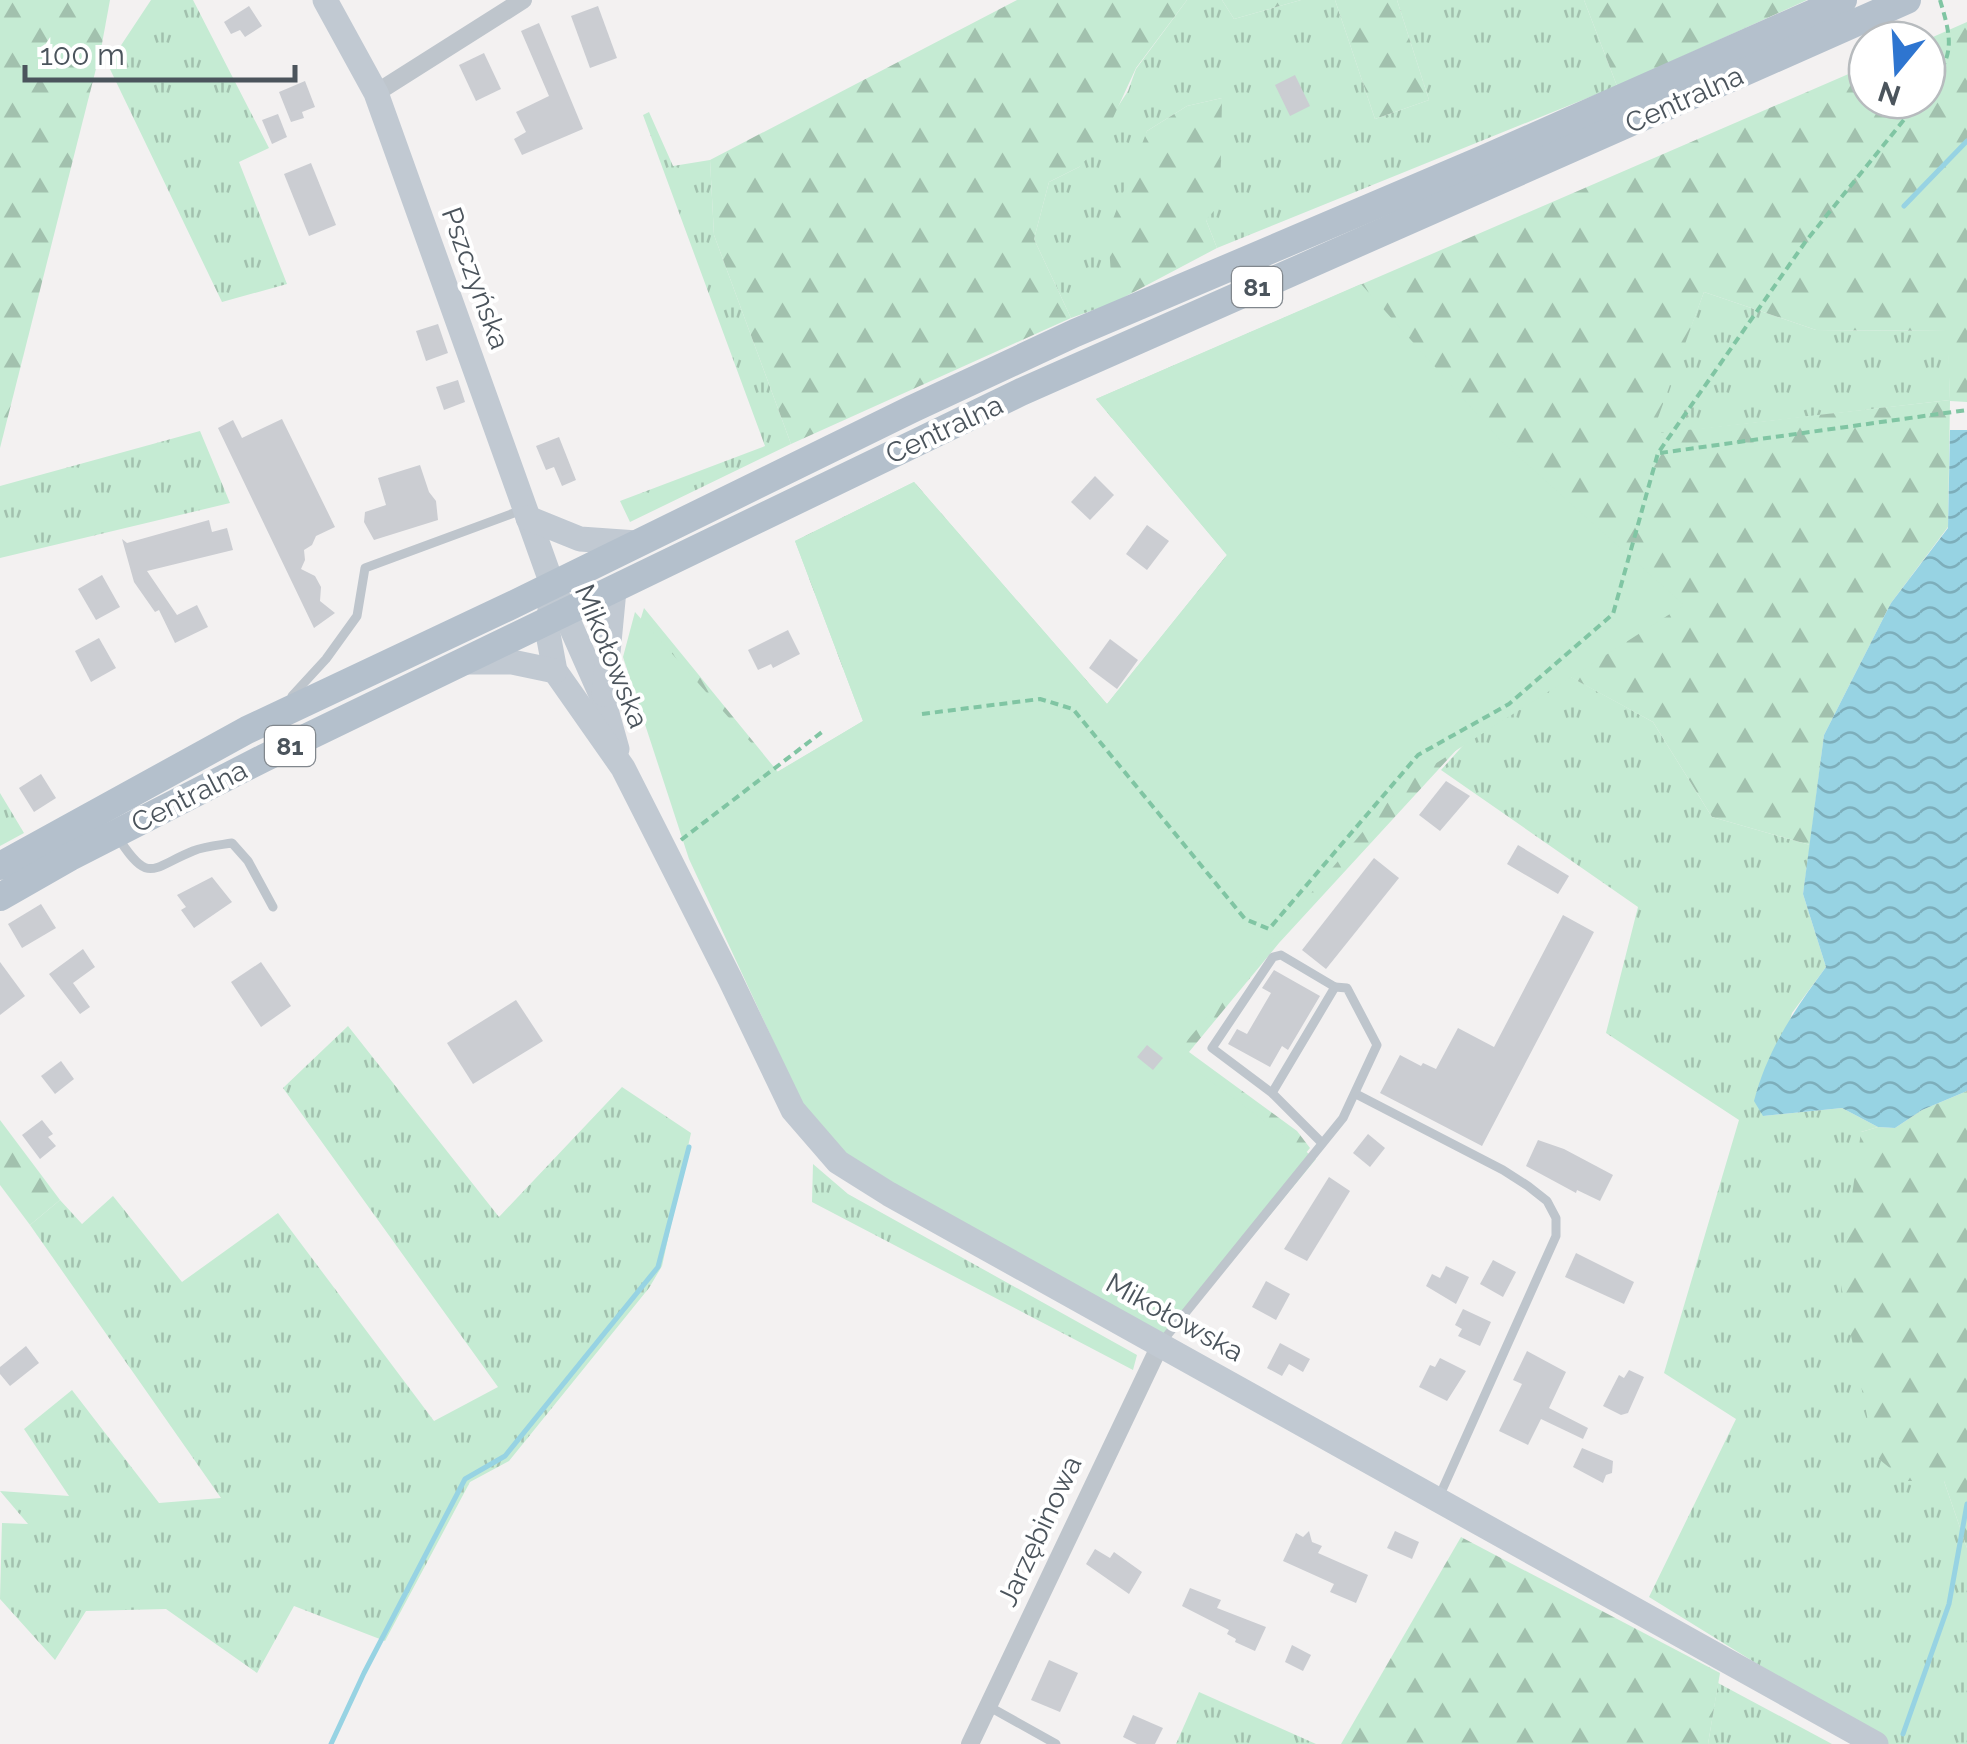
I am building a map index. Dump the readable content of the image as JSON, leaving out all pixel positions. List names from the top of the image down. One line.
{"streets":{"main road":["Centralna","Pszczyńska","81","Mikołowska"],"street":["Jarzębinowa"]},"crossings":[["Centralna","Pszczyńska"],["Centralna","Mikołowska"],["Pszczyńska","Mikołowska"],["Mikołowska","Jarzębinowa"]],"scale_bar":"100 m","north":"bottom"}
